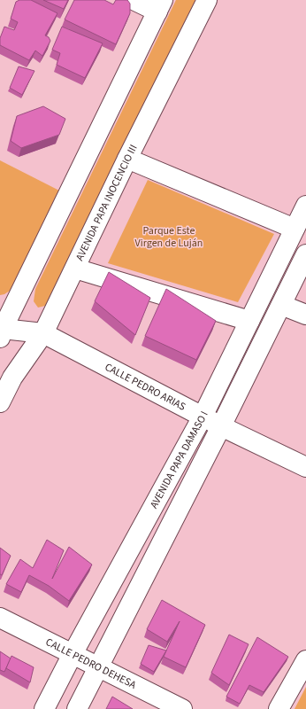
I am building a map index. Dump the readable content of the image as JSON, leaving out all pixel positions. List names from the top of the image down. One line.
{"streets":{"street":["AVENIDA PAPA INOCENCIO III","CALLE PEDRO ARIAS","AVENIDA PAPA DAMASO I","CALLE PEDRO DEHESA"]},"crossings":[["AVENIDA PAPA INOCENCIO III","CALLE PEDRO ARIAS"],["CALLE PEDRO ARIAS","AVENIDA PAPA DAMASO I"],["AVENIDA PAPA DAMASO I","CALLE PEDRO DEHESA"]],"parks":["Parque Este Virgen de Luján"]}
